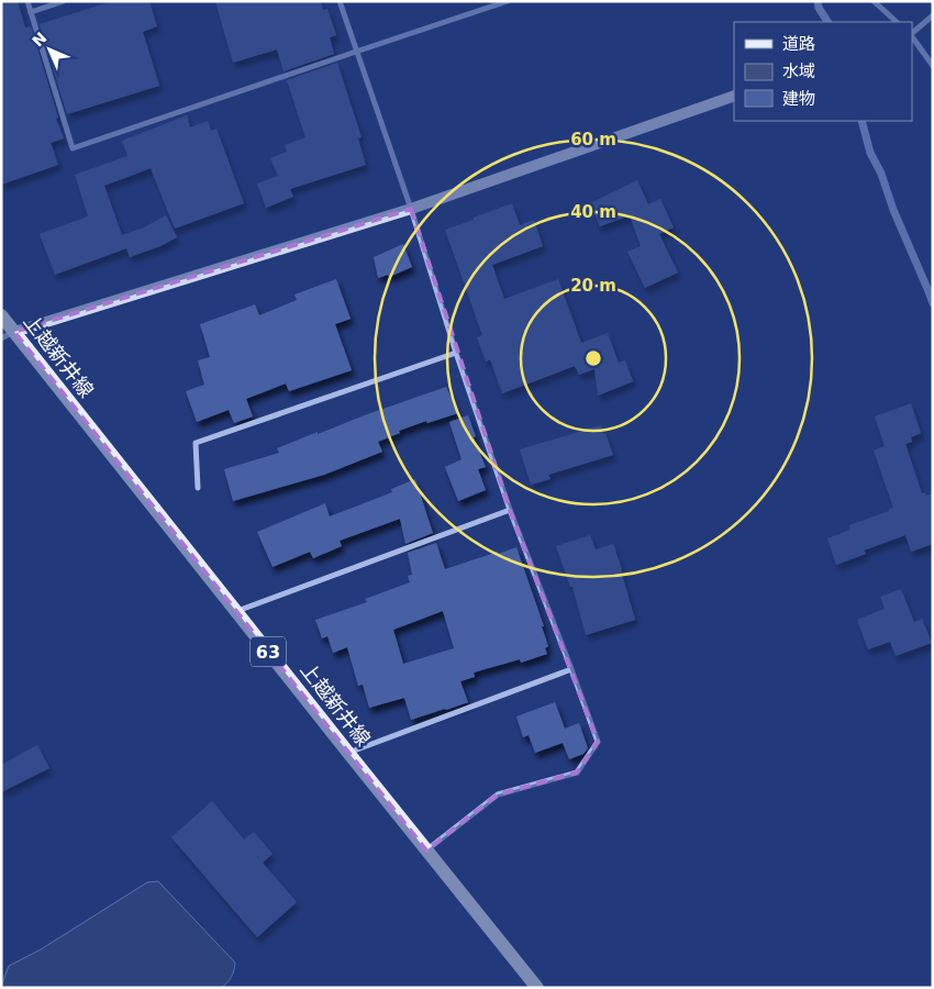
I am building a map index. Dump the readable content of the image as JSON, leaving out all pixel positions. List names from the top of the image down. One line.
{"streets":{"main road":["上越新井線","63"]},"legend":["道路","水域","建物"],"north":"top left","rings":["60 m","40 m","20 m"]}
